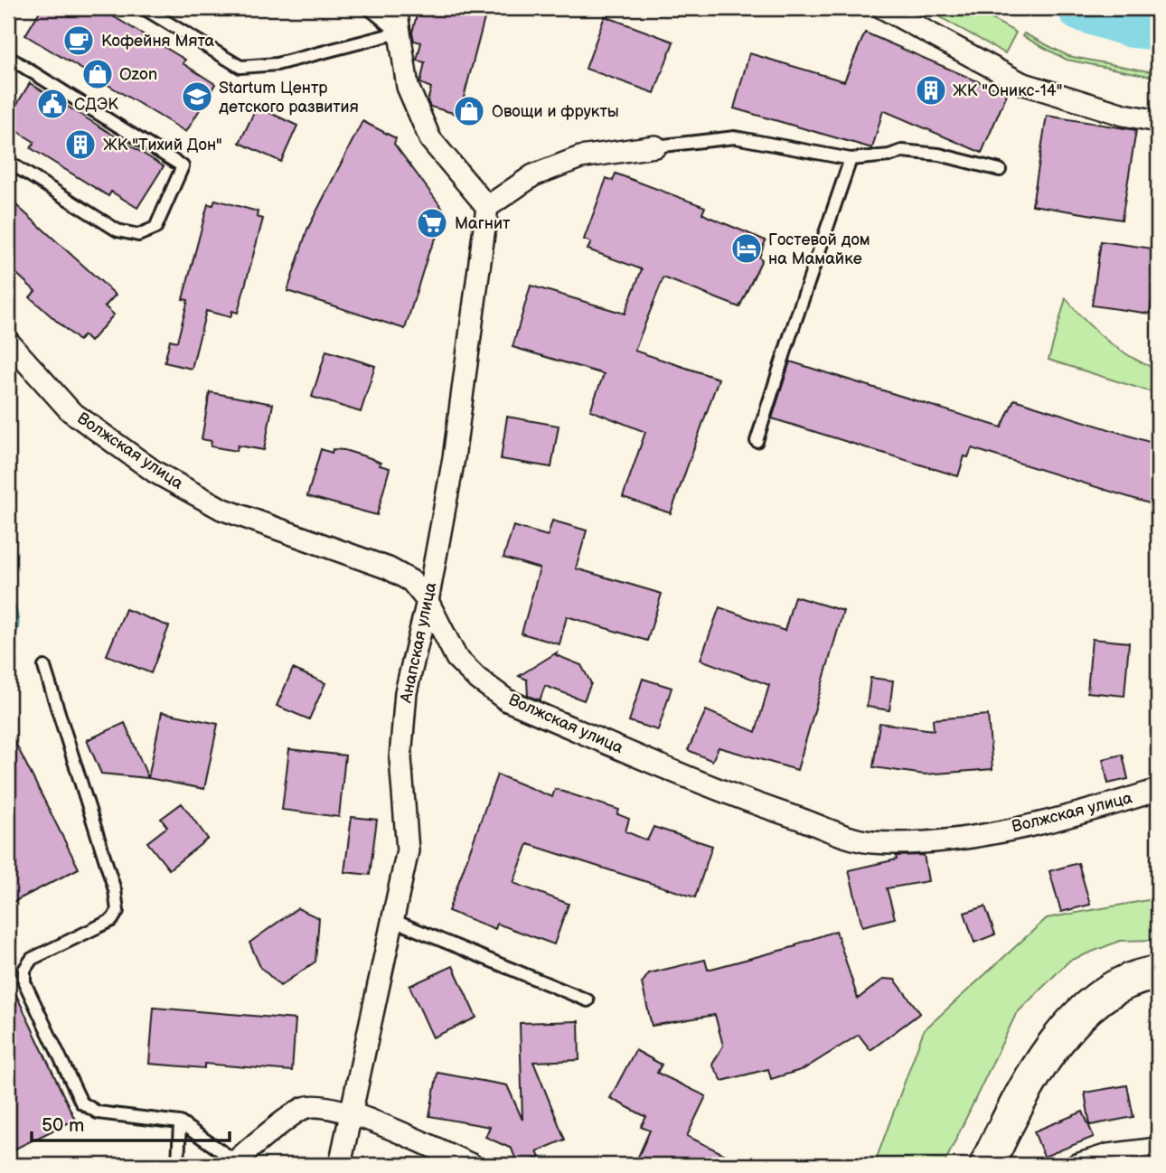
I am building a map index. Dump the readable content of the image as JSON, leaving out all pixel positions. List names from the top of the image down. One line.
{"streets":{"street":["Волжская улица","Анапская улица"]},"crossings":[["Волжская улица","Анапская улица"]],"places":{"cafe":["Кофейня Мята"],"shop":["Ozon","Овощи и фрукты"],"building":["ЖК \"Оникс-14\"","ЖК \"Тихий Дон\""],"school or university":["Startum Центр детского развития"],"public building":["СДЭК"],"supermarket":["Магнит"],"hotel":["Гостевой дом на Мамайке"]},"scale_bar":"50 m"}
